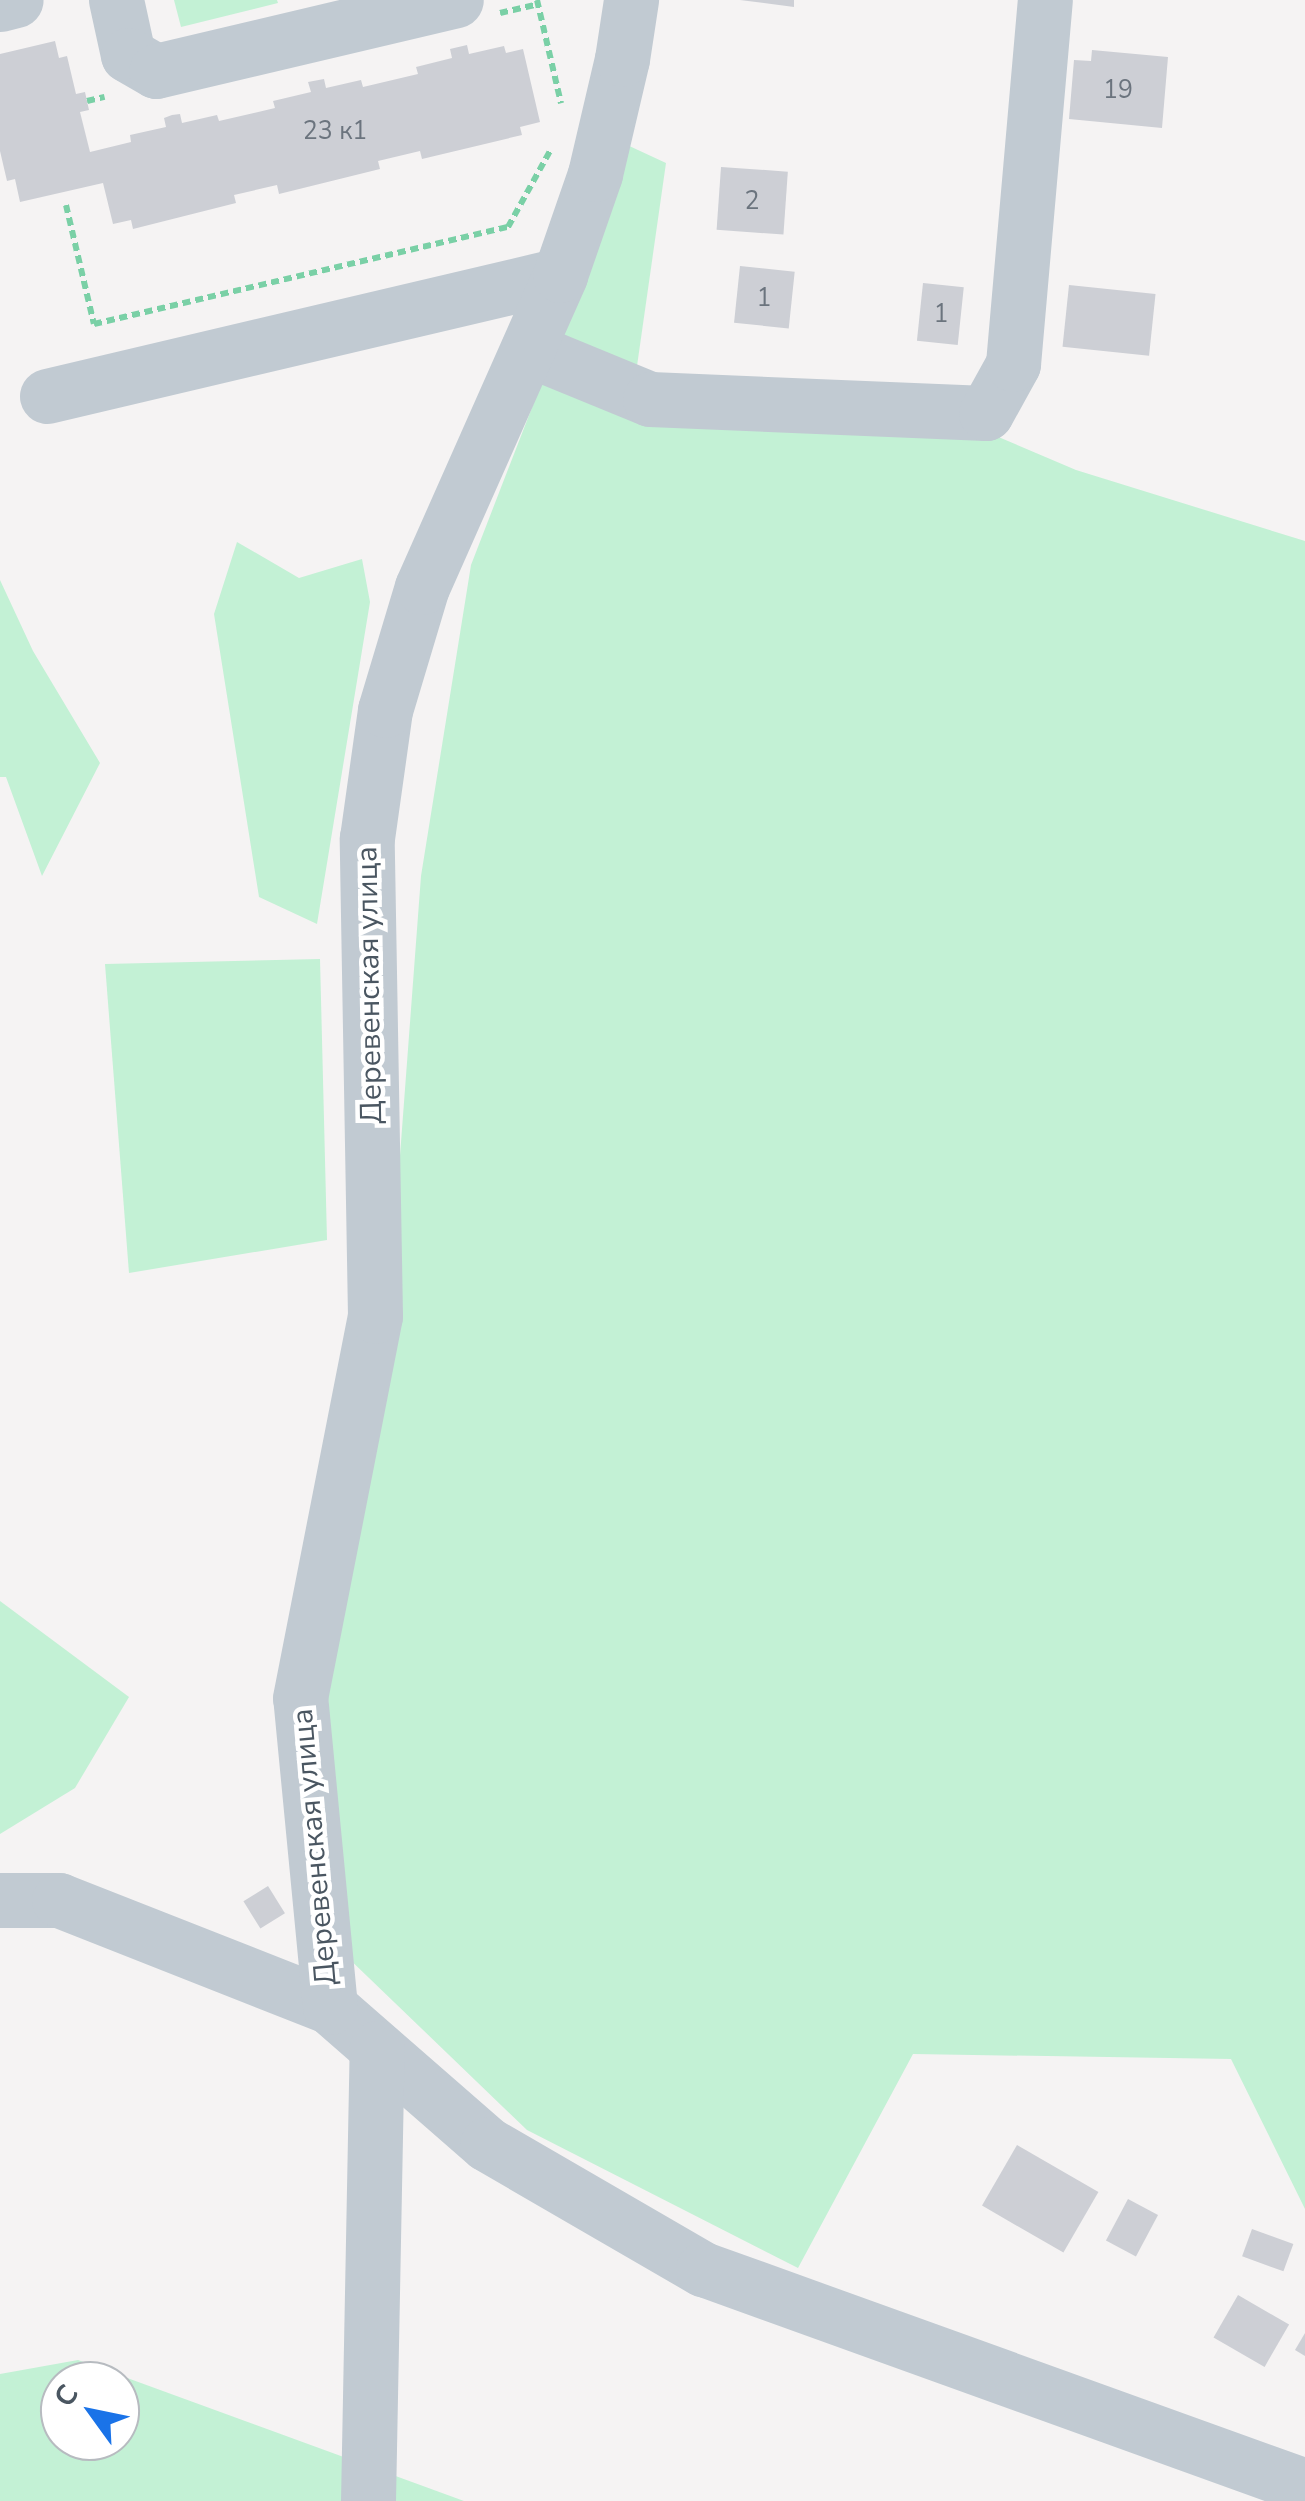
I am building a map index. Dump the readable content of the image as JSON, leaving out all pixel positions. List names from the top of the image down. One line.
{"streets":{"street":["Деревенская улица"]},"house_numbers":["19","23 к1","2","1","1"],"north":"top left"}
